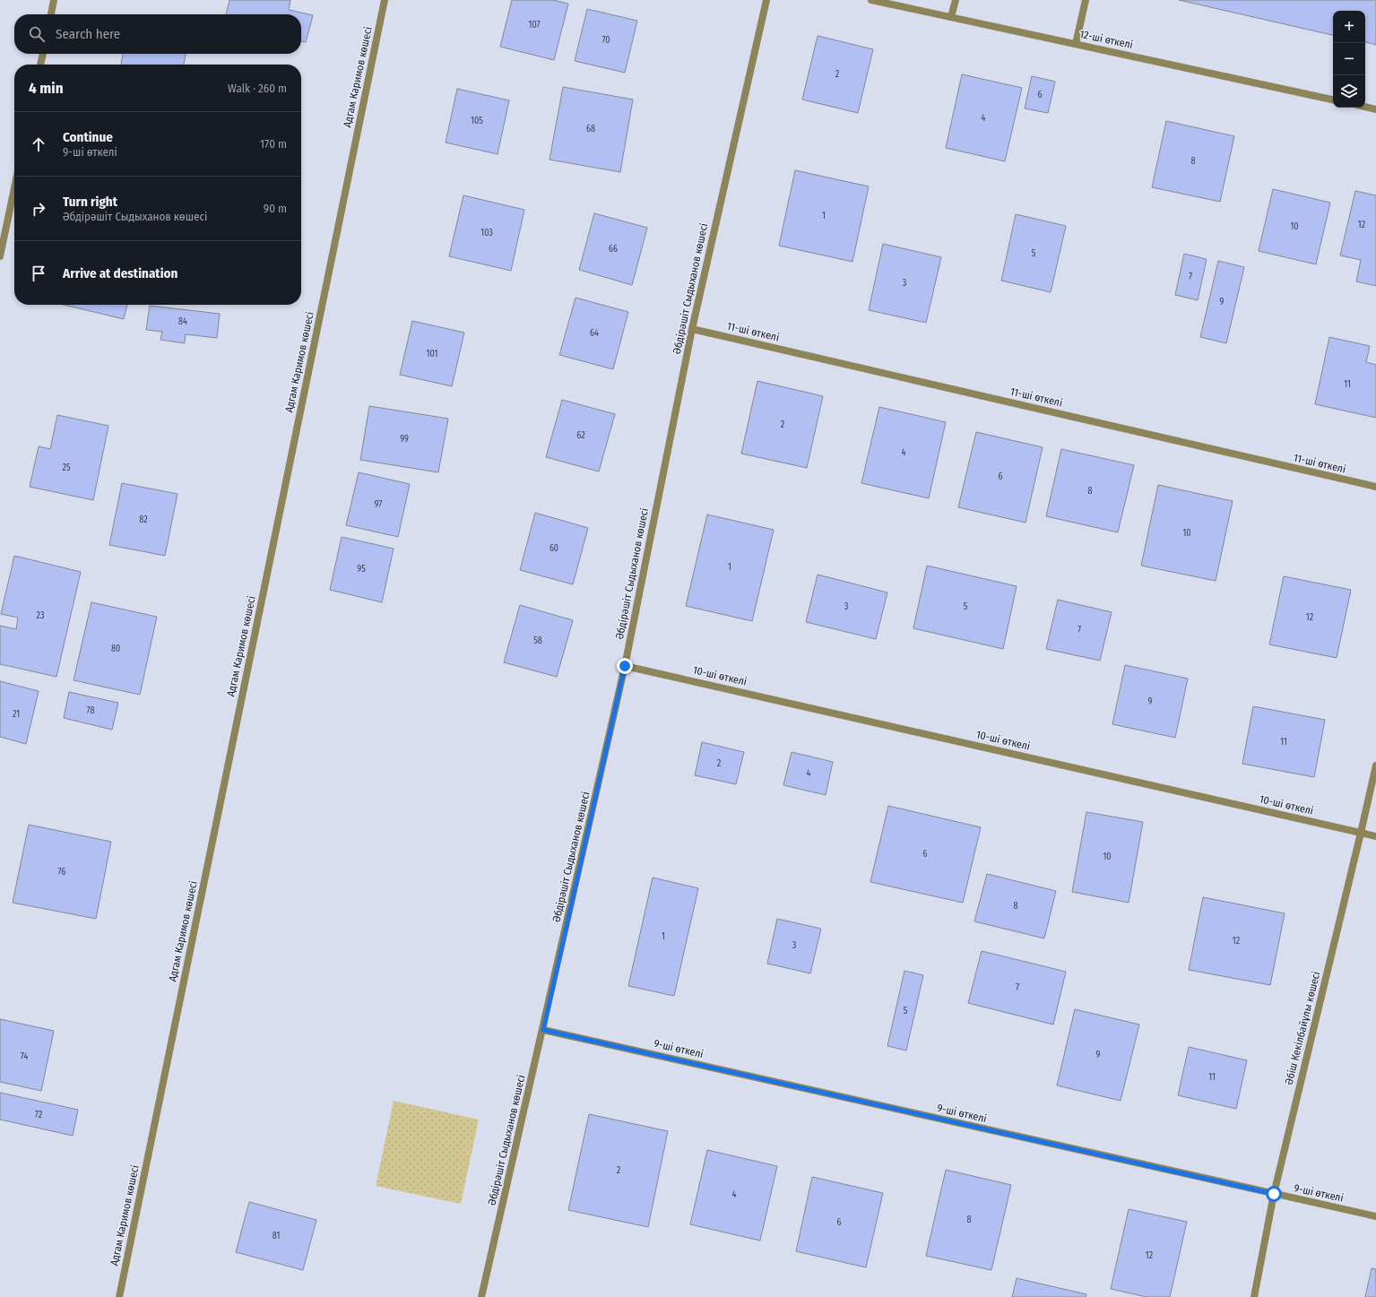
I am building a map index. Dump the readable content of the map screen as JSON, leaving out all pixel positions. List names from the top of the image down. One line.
{"streets":{"street":["12-ші өткелі","Адгам Каримов көшесі","Әбдірәшіт Сыдыханов көшесі","11-ші өткелі","10-ші өткелі","Әбіш Кекілбайұлы көшесі","9-ші өткелі"]},"crossings":[["Әбдірәшіт Сыдыханов көшесі","11-ші өткелі"],["Әбдірәшіт Сыдыханов көшесі","10-ші өткелі"],["Әбдірәшіт Сыдыханов көшесі","9-ші өткелі"],["10-ші өткелі","Әбіш Кекілбайұлы көшесі"],["Әбіш Кекілбайұлы көшесі","9-ші өткелі"]],"house_numbers":["107","70","2","6","4","105","68","8","1","12","10","103","66","5","7","3","9","84","64","101","11","2","62","99","4","25","6","8","97","82","10","60","1","95","3","5","23","12","7","58","80","9","78","21","11","2","4","6","10","76","8","1","12","3","7","5","9","74","11","72","2","4","8","6","81","12"],"page":{"map_buttons":["+","−"],"search":"Search here","heading":["4 min","Walk · 260 m"],"list":[["Continue","9-ші өткелі","170 m"],["Turn right","Әбдірәшіт Сыдыханов көшесі","90 m"],"Arrive at destination"]}}
